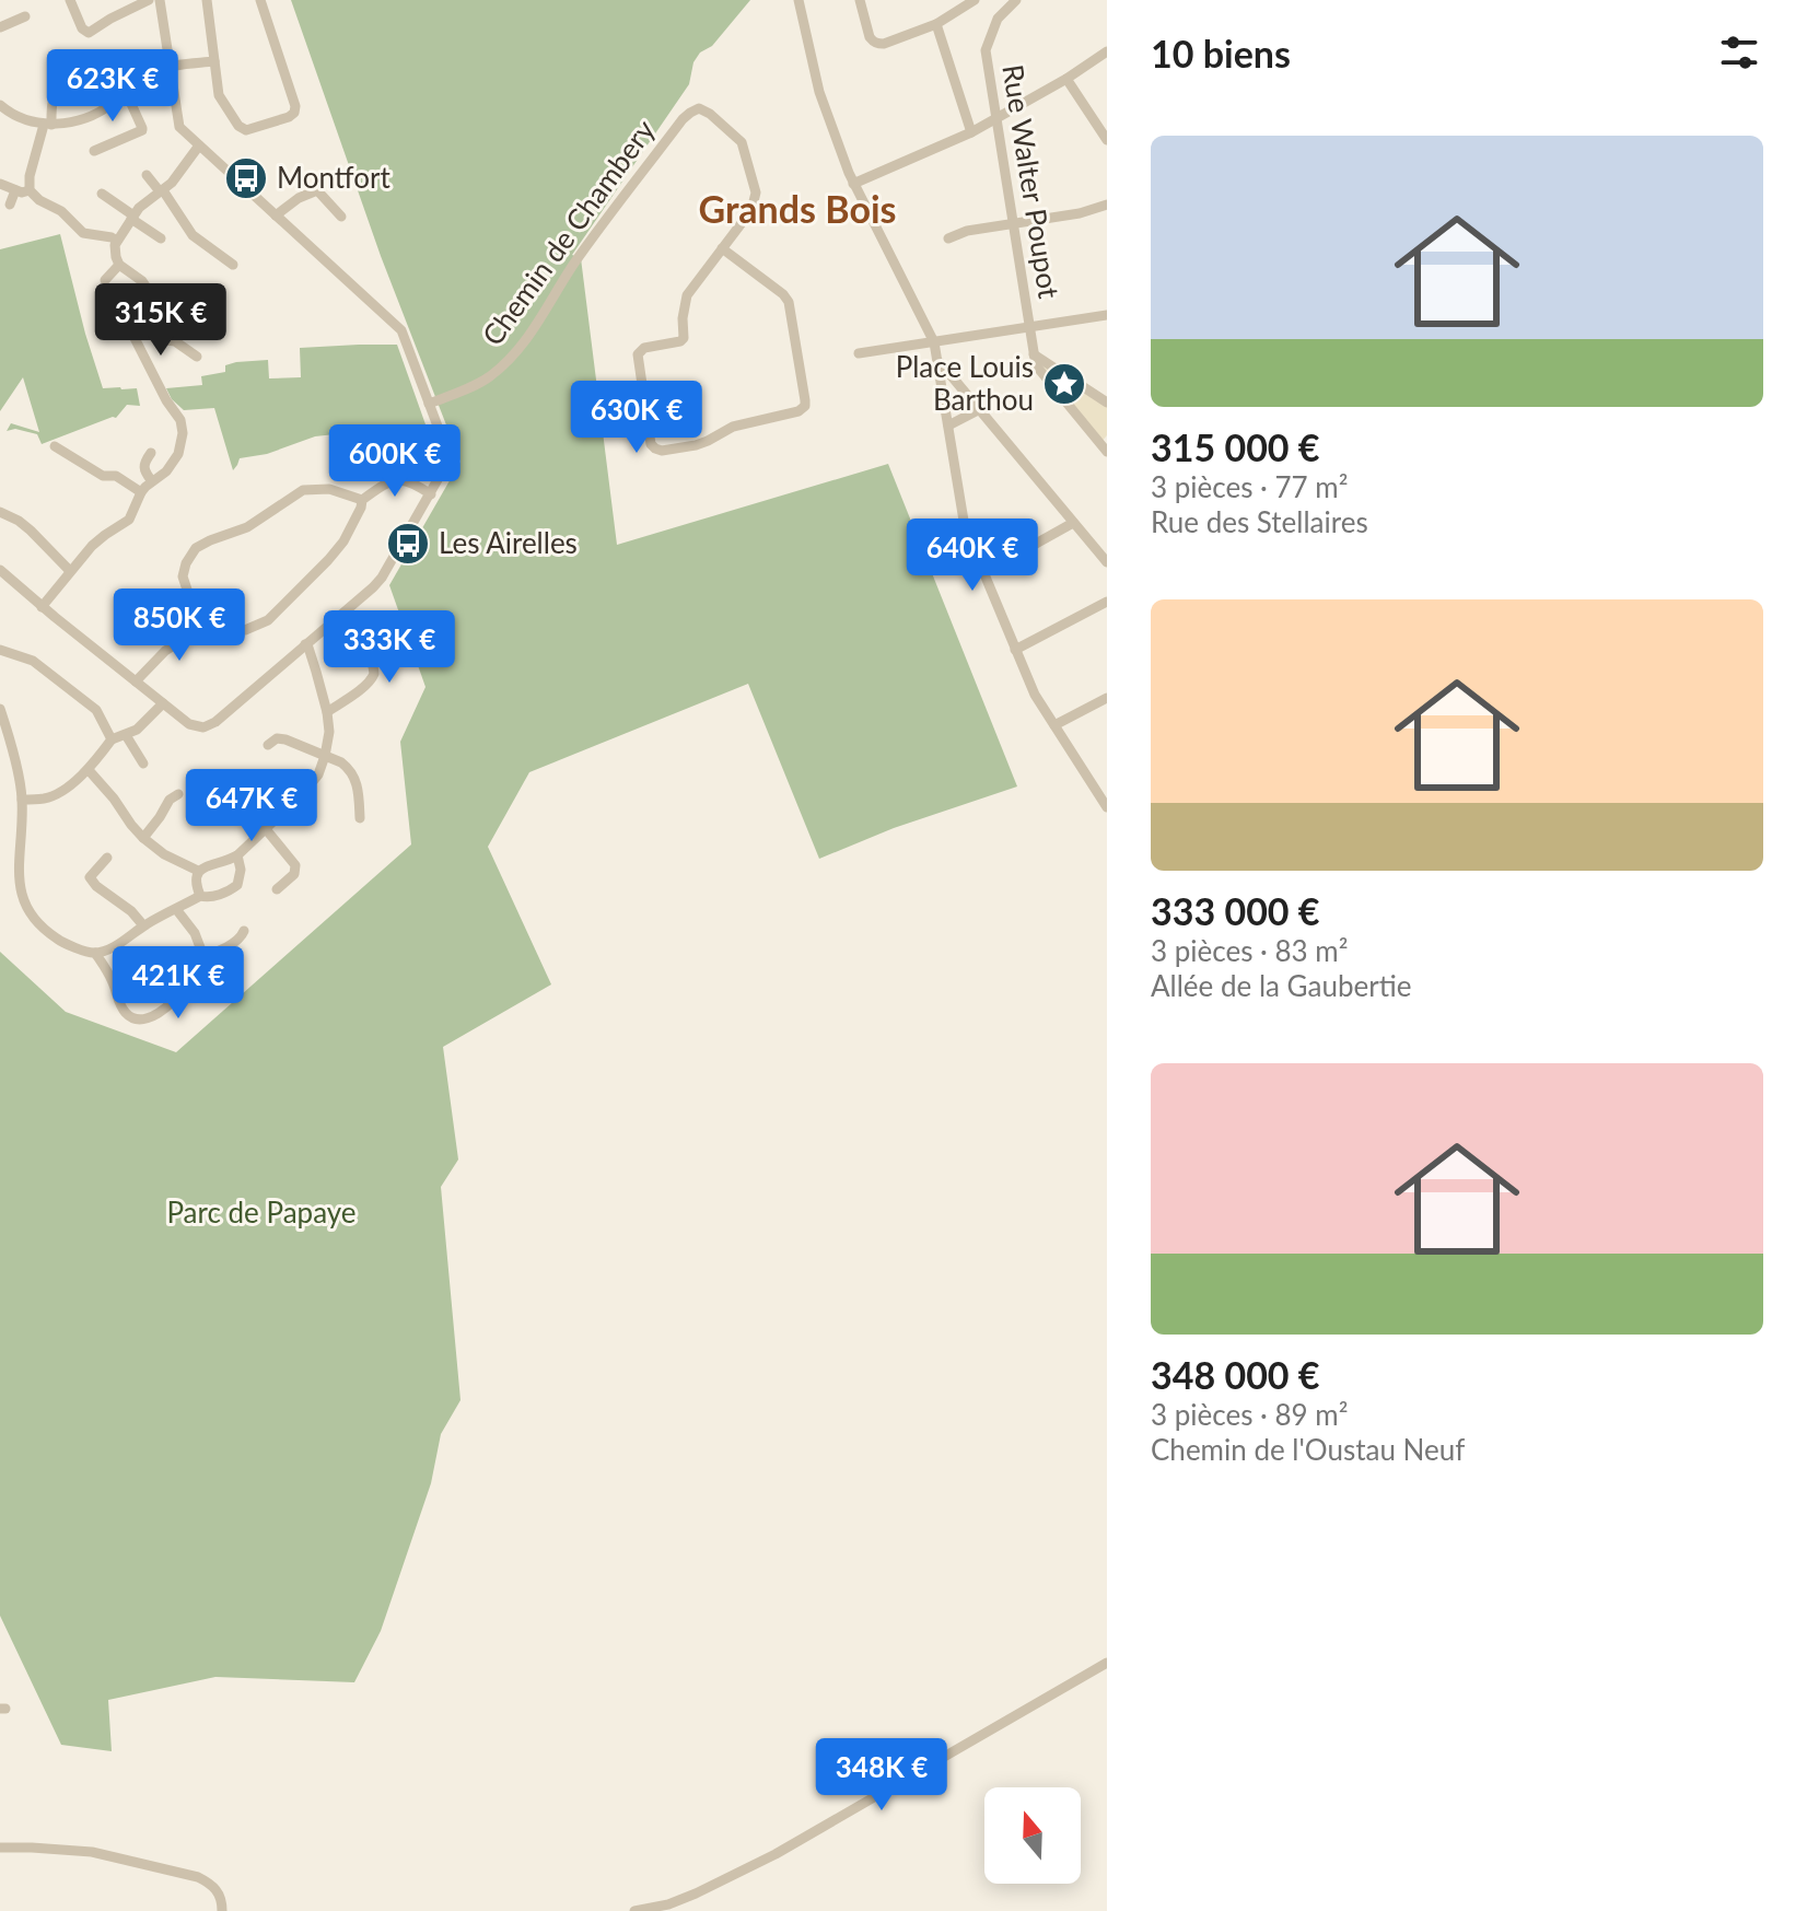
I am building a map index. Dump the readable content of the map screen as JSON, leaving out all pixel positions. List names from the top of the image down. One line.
{"streets":{"street":["Rue Walter Poupot","Chemin de Chambery"]},"districts":["Grands Bois"],"parks":["Parc de Papaye"],"places":{"bus stop":["Montfort","Les Airelles"],"place":["Place Louis Barthou"]},"north":"top","page":{"heading":"10 biens","price":["623K €","315K €","630K €","600K €","640K €","850K €","333K €","647K €","421K €","348K €"],"list":[{"name":"315 000 €","note":"3 pièces · 77 m² · Rue des Stellaires"},{"name":"333 000 €","note":"3 pièces · 83 m² · Allée de la Gaubertie"},{"name":"348 000 €","note":"3 pièces · 89 m² · Chemin de l'Oustau Neuf"}]}}
